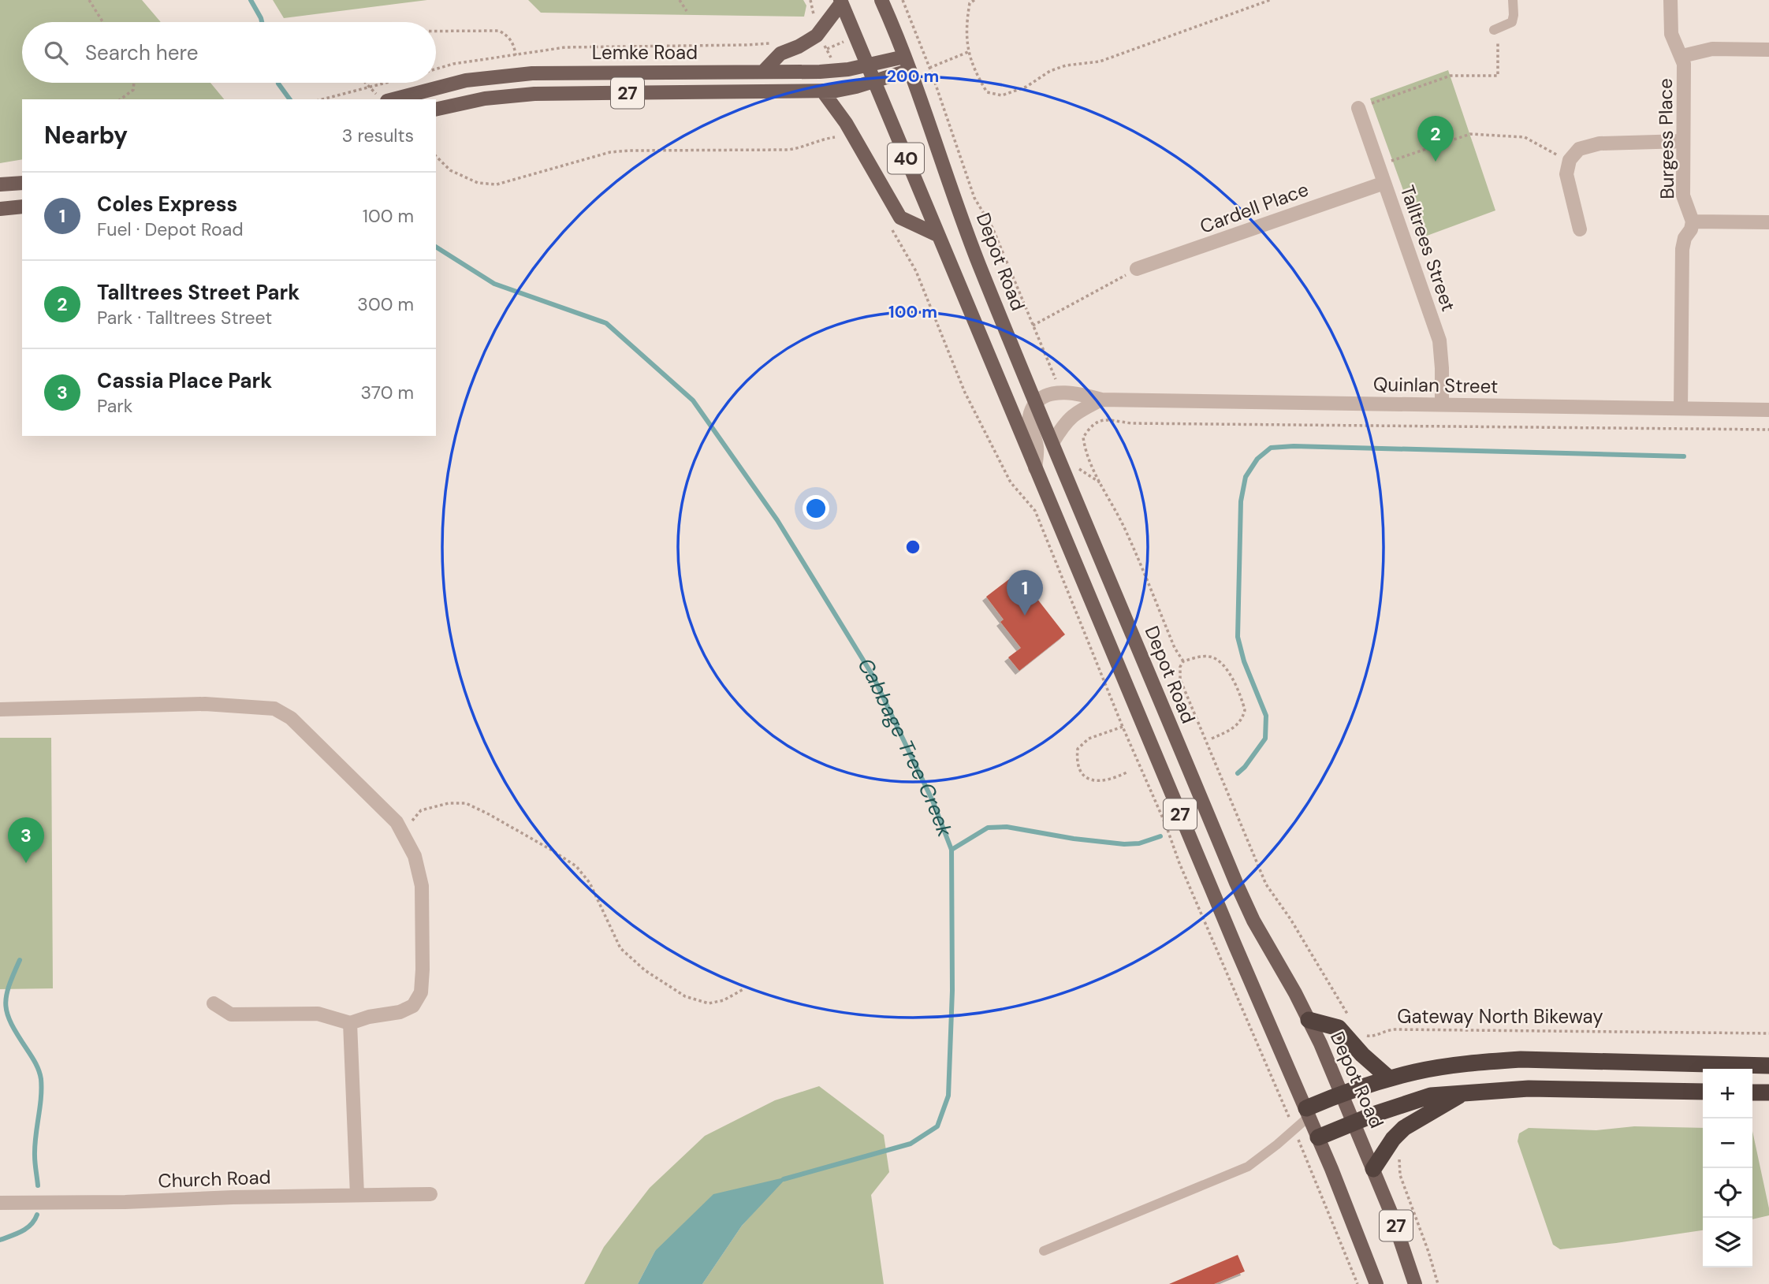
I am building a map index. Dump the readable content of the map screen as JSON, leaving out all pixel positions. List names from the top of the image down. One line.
{"streets":{"main road":["Lemke Road","27","40","Depot Road"],"street":["Burgess Place","Cardell Place","Talltrees Street","Quinlan Street","Church Road"],"path":["Gateway North Bikeway"]},"crossings":[["Lemke Road","40"],["Lemke Road","Depot Road"],["27","40"],["Burgess Place","Quinlan Street"],["Cardell Place","Talltrees Street"],["Talltrees Street","Quinlan Street"],["Depot Road","Quinlan Street"]],"water":["Cabbage Tree Creek"],"page":{"search":"Search here","heading":["Nearby","3 results"],"pins":["2","1","3"],"list":[{"mark":"1","name":"Coles Express","note":"Fuel · Depot Road","value":"100 m"},{"mark":"2","name":"Talltrees Street Park","note":"Park · Talltrees Street","value":"300 m"},{"mark":"3","name":"Cassia Place Park","note":"Park","value":"370 m"}],"map_buttons":["+","−"]},"rings":["200 m","100 m"]}
